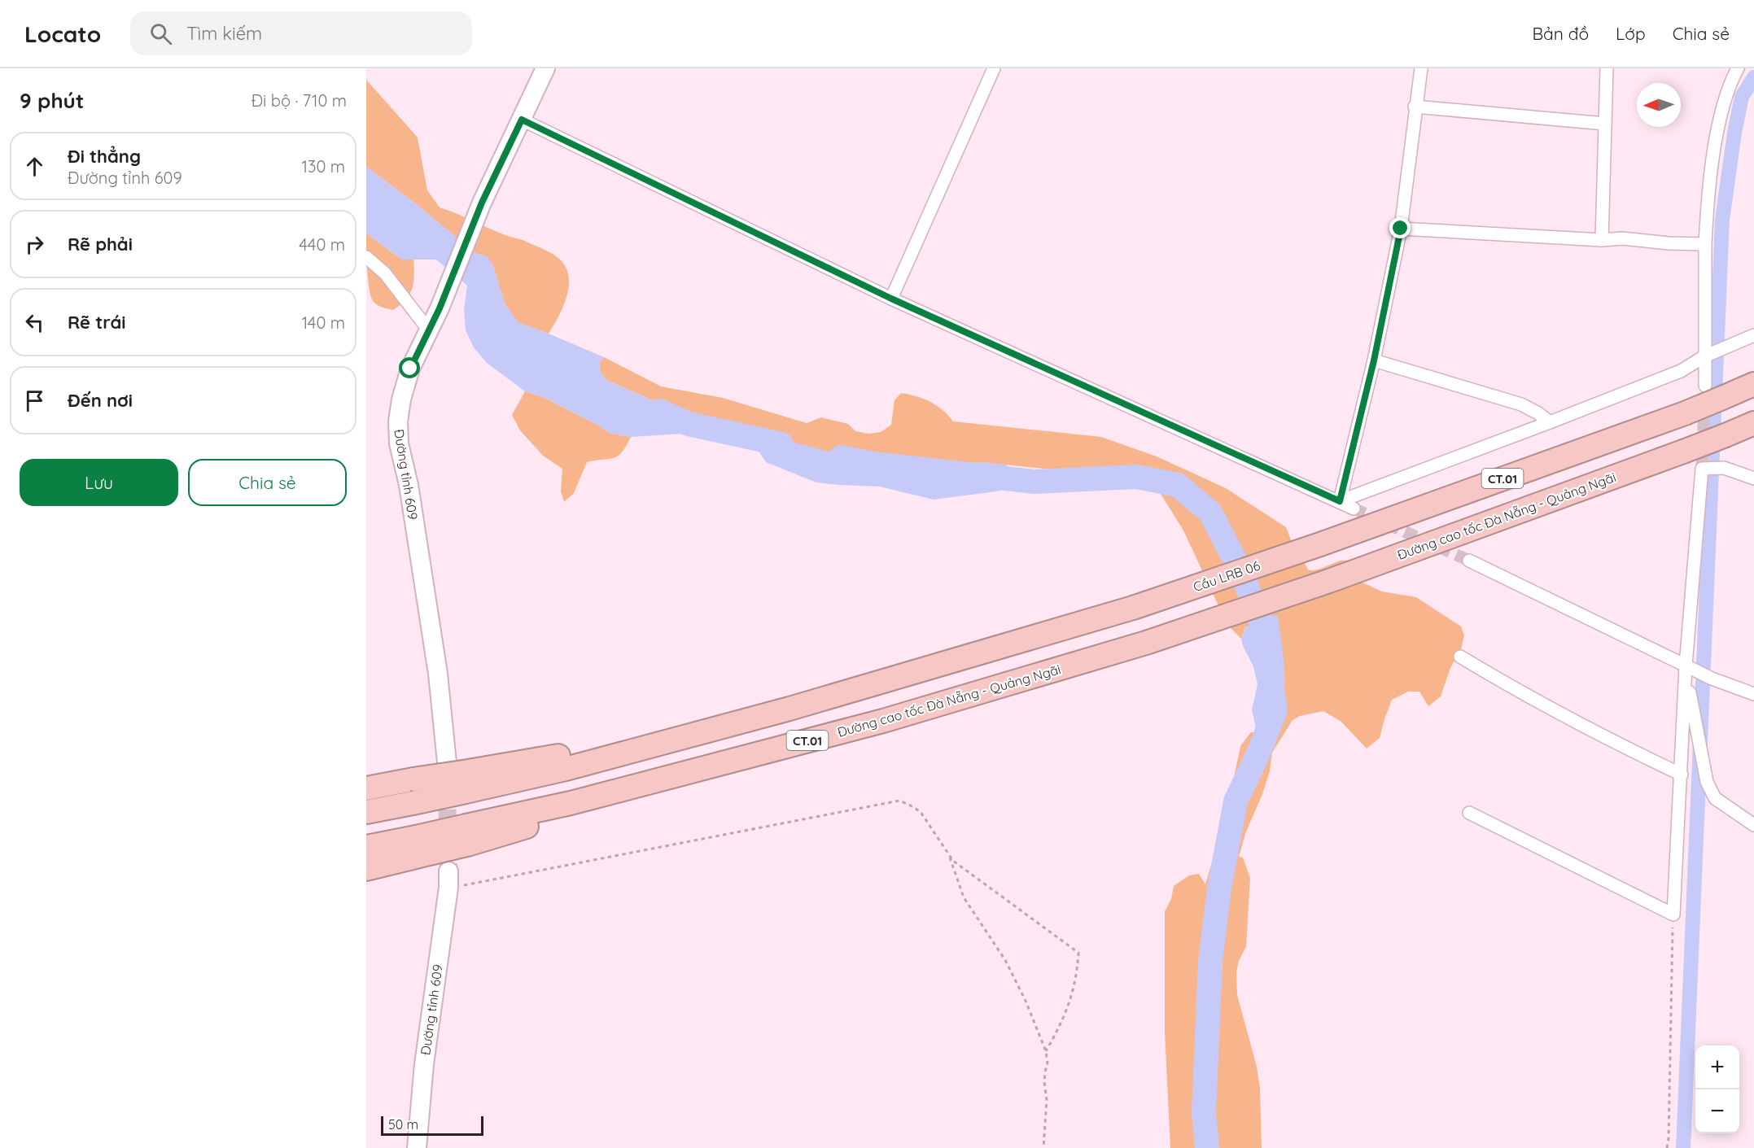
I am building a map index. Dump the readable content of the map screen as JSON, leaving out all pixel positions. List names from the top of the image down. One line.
{"streets":{"highway":["CT.01","Đường cao tốc Đà Nẵng - Quảng Ngãi","Cầu LRB 06"],"main road":["Đường tỉnh 609"]},"crossings":[["Đường tỉnh 609","Cầu LRB 06"],["CT.01","Đường cao tốc Đà Nẵng - Quảng Ngãi"],["CT.01","Cầu LRB 06"]],"scale_bar":"50 m","north":"left","page":{"header":"Locato","search":"Tìm kiếm","nav":["Bản đồ","Lớp","Chia sẻ"],"heading":["9 phút","Đi bộ · 710 m"],"list":[["Đi thẳng","Đường tỉnh 609","130 m"],["Rẽ phải","440 m"],["Rẽ trái","140 m"],"Đến nơi"],"buttons":["Lưu","Chia sẻ"],"map_buttons":["+","−"],"scale":"50 m"}}
